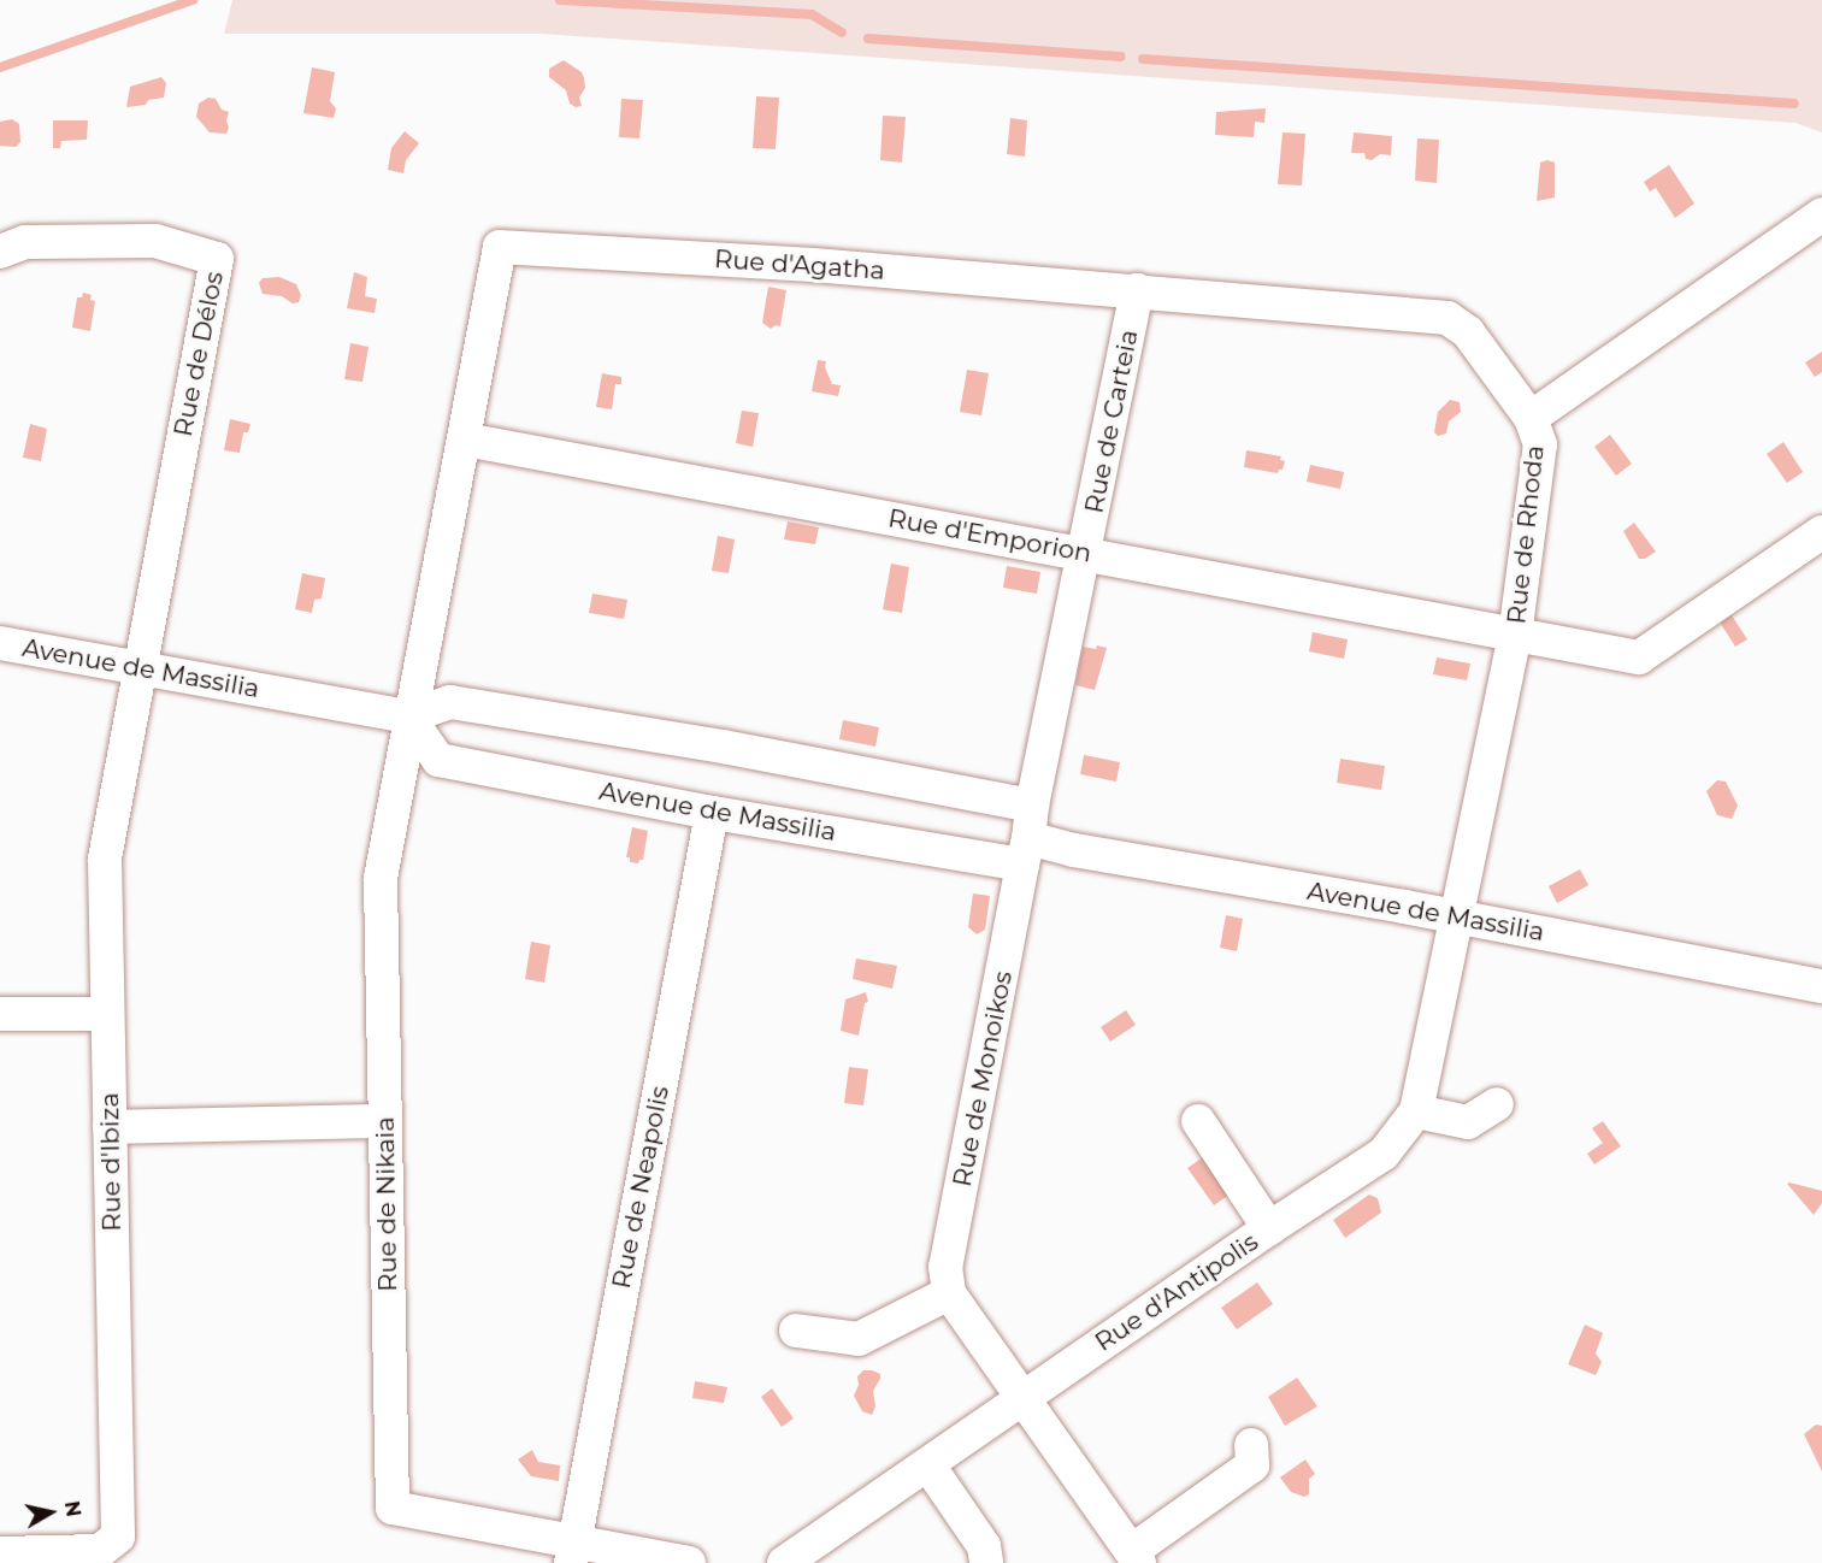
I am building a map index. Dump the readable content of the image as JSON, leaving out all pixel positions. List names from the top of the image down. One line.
{"streets":{"street":["Rue d'Agatha","Rue de Délos","Rue de Carteia","Rue de Rhoda","Rue d'Emporion","Avenue de Massilia","Rue de Monoikos","Rue d'Ibiza","Rue de Neapolis","Rue de Nikaia","Rue d'Antipolis"]},"crossings":[["Rue d'Agatha","Rue de Carteia"],["Rue d'Agatha","Rue de Rhoda"],["Rue d'Agatha","Rue d'Emporion"],["Rue d'Agatha","Avenue de Massilia"],["Rue d'Agatha","Rue de Nikaia"],["Rue de Délos","Avenue de Massilia"],["Rue de Délos","Rue d'Ibiza"],["Rue de Carteia","Rue d'Emporion"],["Rue de Carteia","Avenue de Massilia"],["Rue de Carteia","Rue de Monoikos"],["Rue de Rhoda","Rue d'Emporion"],["Rue de Rhoda","Avenue de Massilia"],["Rue de Rhoda","Rue d'Antipolis"],["Avenue de Massilia","Rue de Monoikos"],["Avenue de Massilia","Rue d'Ibiza"],["Avenue de Massilia","Rue de Neapolis"],["Avenue de Massilia","Rue de Nikaia"],["Avenue de Massilia","Rue d'Antipolis"],["Rue de Neapolis","Rue de Nikaia"]],"north":"right"}
